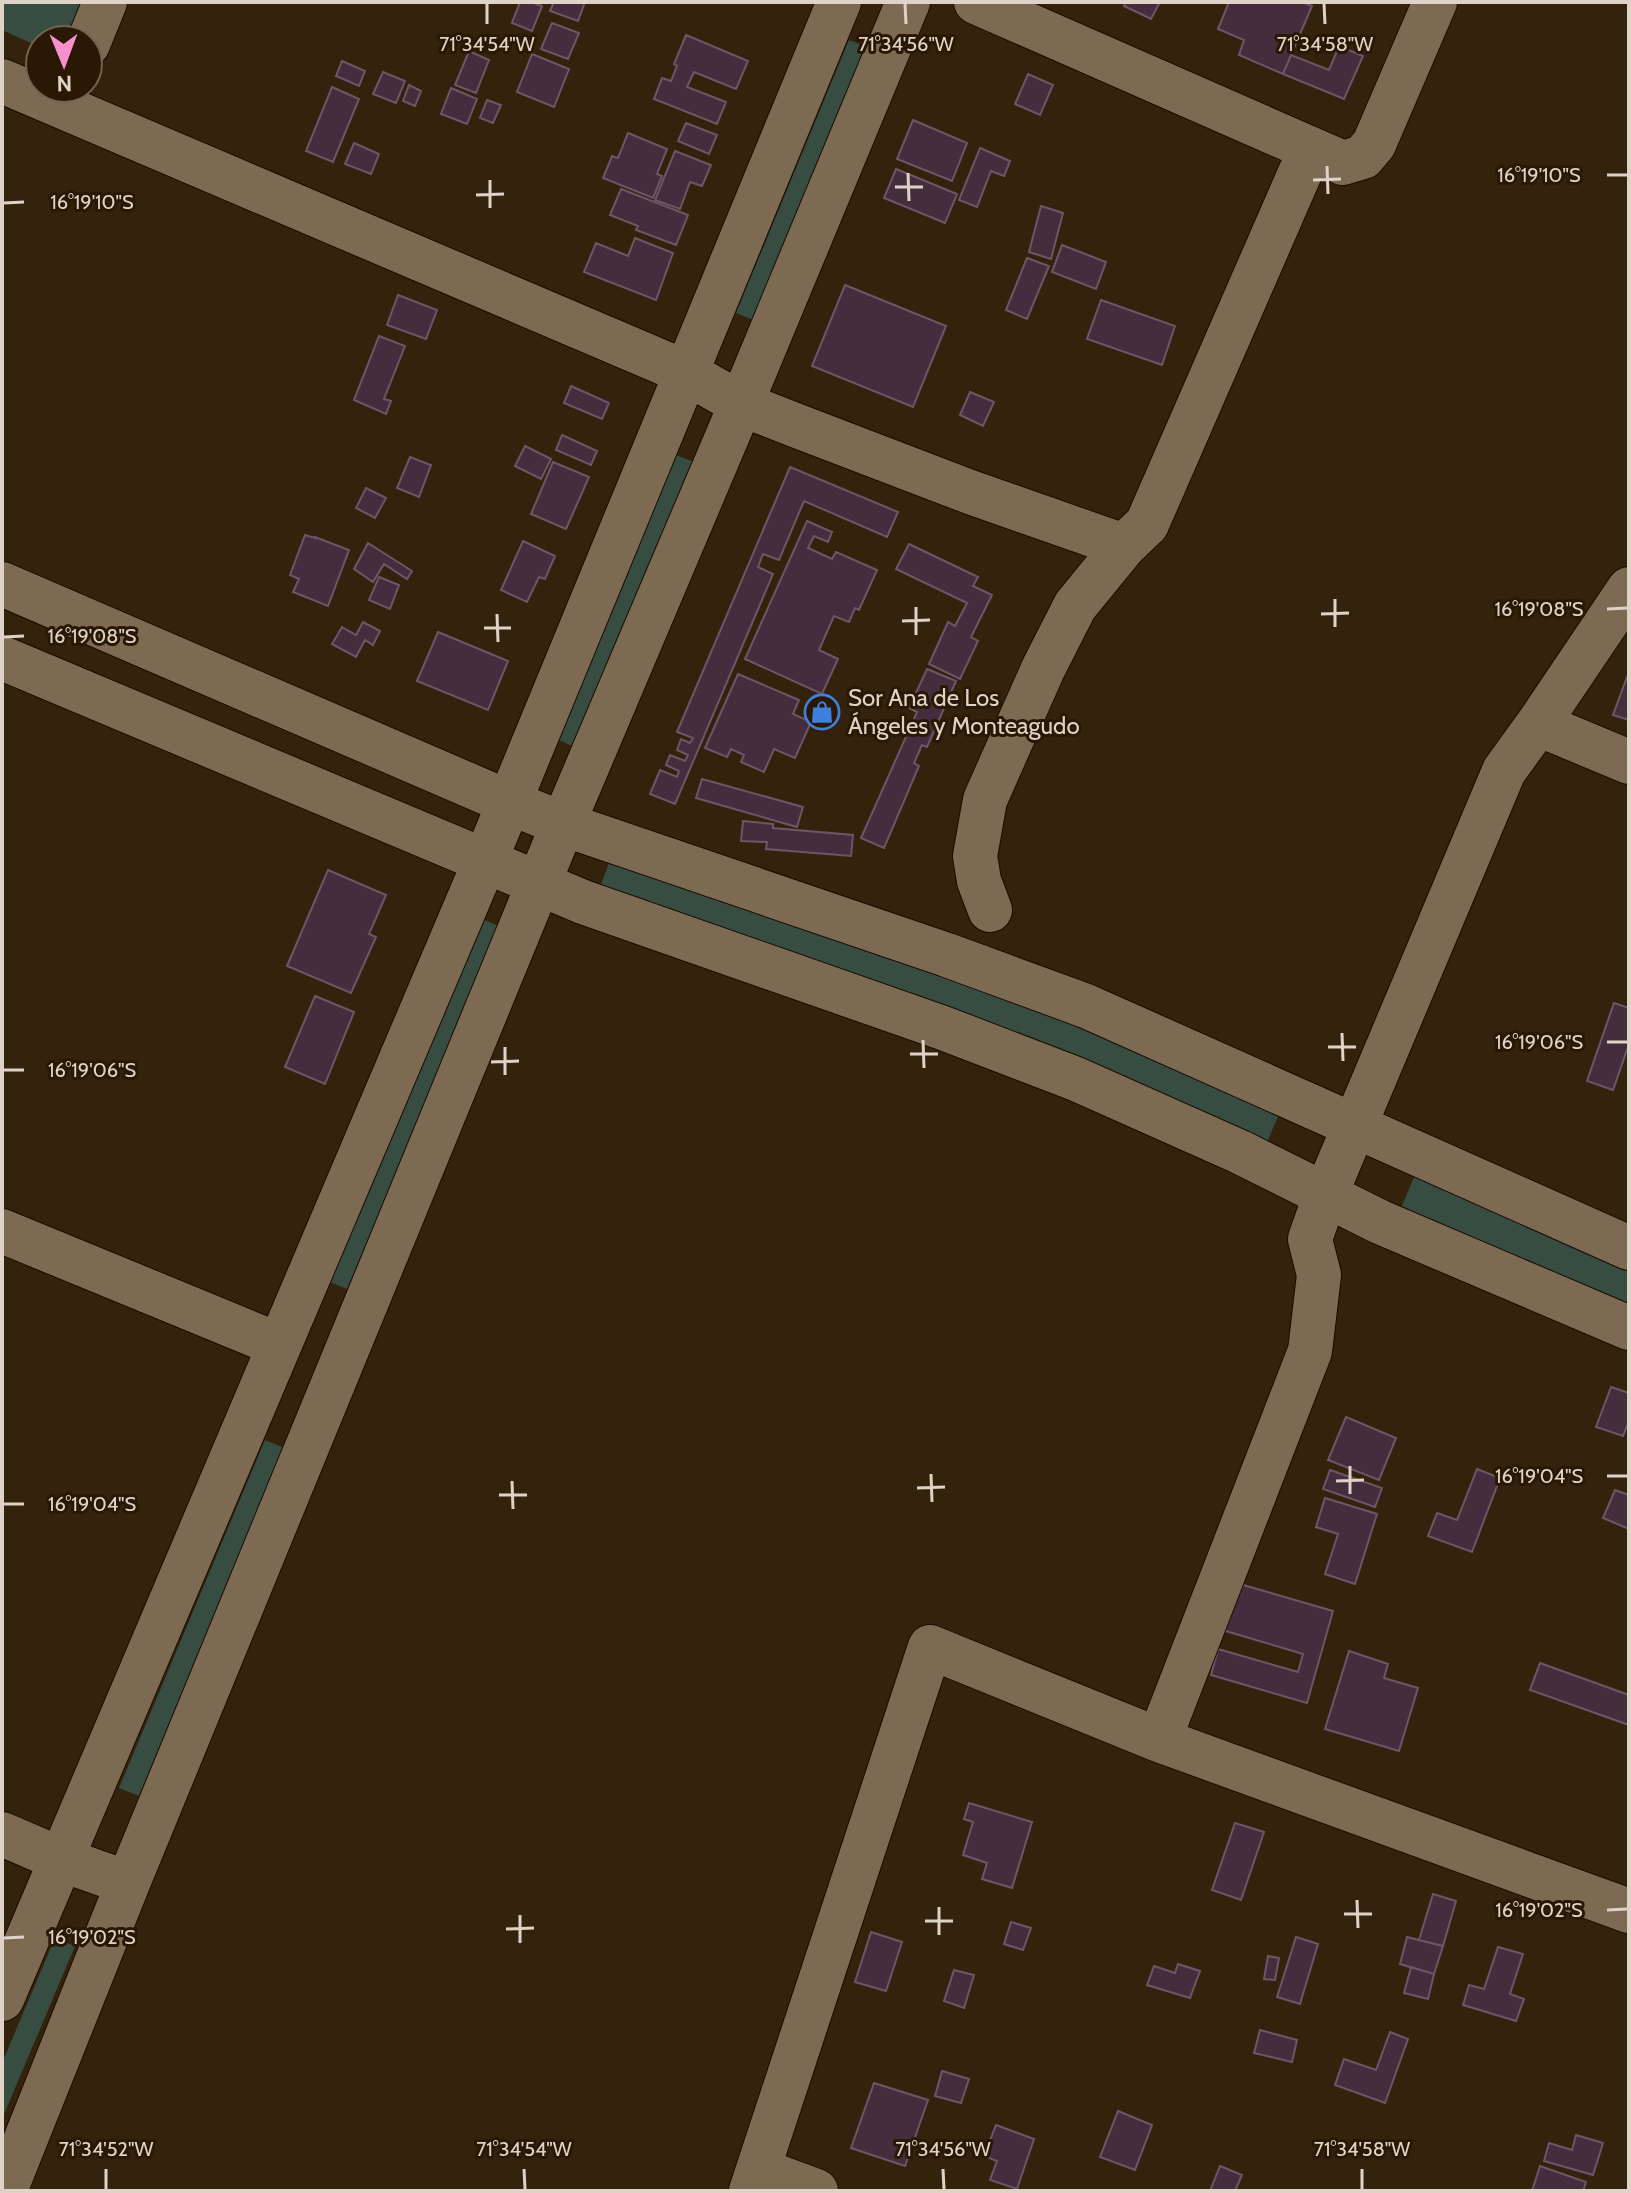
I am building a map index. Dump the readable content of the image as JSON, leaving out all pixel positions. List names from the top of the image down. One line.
{"places":{"shop":["Sor Ana de Los Ángeles y Monteagudo"]},"north":"bottom","coordinates":["71°34'54\"W","71°34'56\"W","71°34'58\"W","16°19'10\"S","16°19'08\"S","16°19'06\"S","16°19'04\"S","16°19'02\"S","71°34'52\"W"]}
